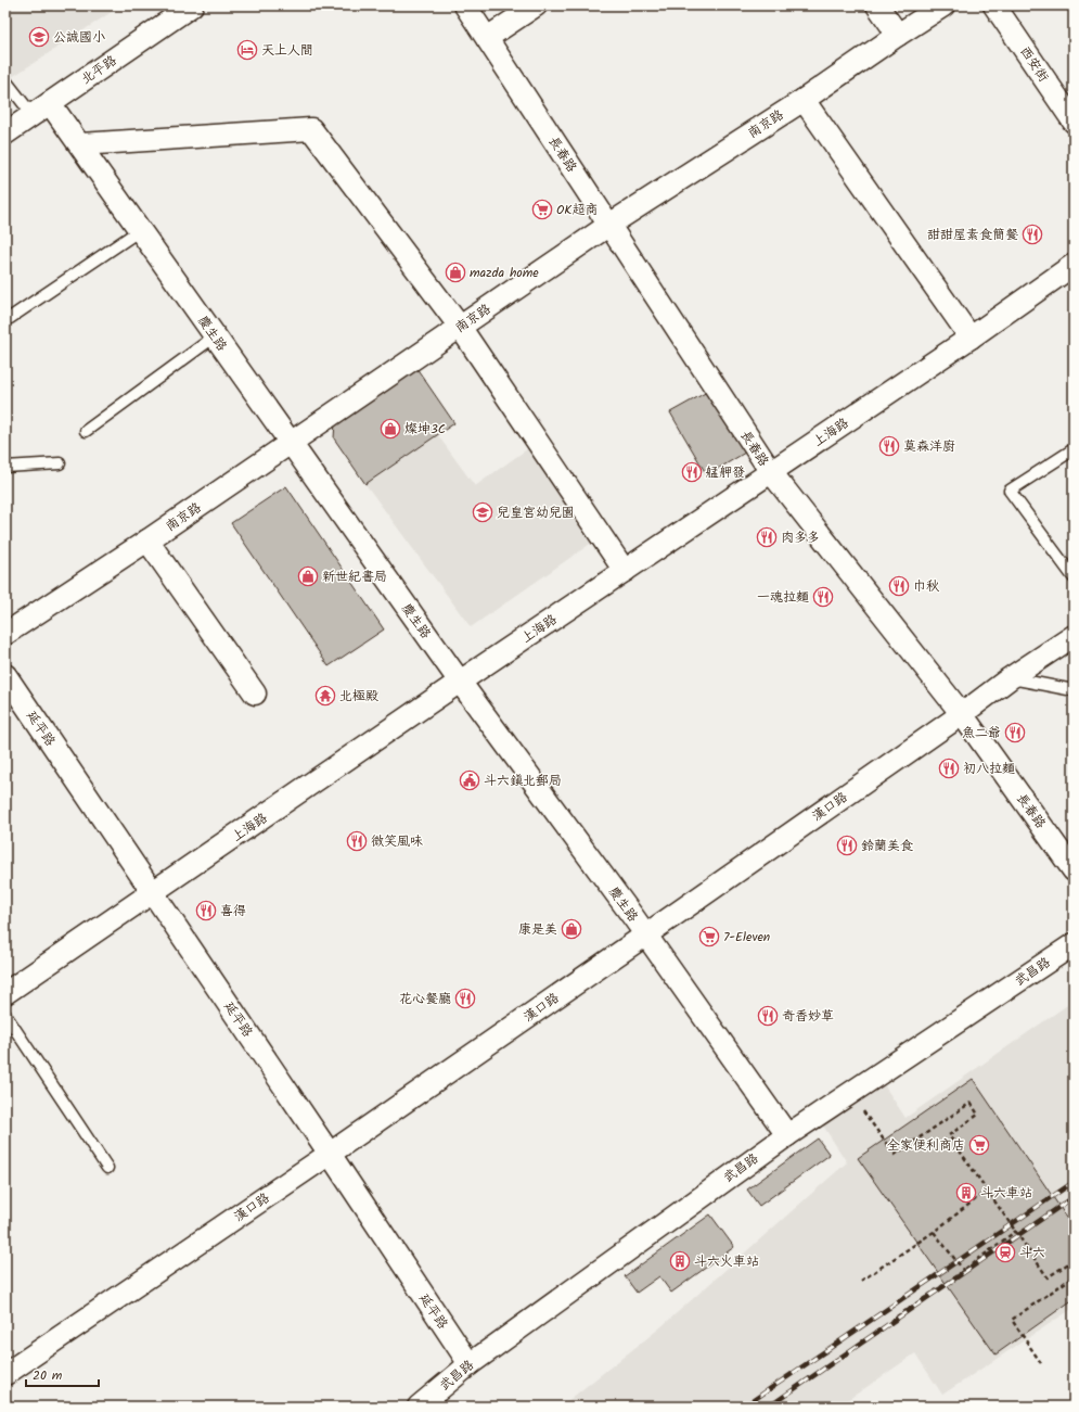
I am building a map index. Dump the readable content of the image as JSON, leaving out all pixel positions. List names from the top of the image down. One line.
{"streets":{"street":["西安街","北平路","南京路","長春路","慶生路","上海路","延平路","漢口路","武昌路"]},"crossings":[["北平路","慶生路"],["南京路","長春路"],["南京路","慶生路"],["長春路","上海路"],["長春路","漢口路"],["慶生路","上海路"],["慶生路","漢口路"],["慶生路","武昌路"],["上海路","延平路"],["延平路","漢口路"],["延平路","武昌路"]],"places":{"school or university":["公誠國小","兒皇宮幼兒園"],"hotel":["天上人間"],"supermarket":["OK超商","7-Eleven","全家便利商店"],"restaurant":["甜甜屋素食簡餐","莫森洋廚","艋舺發","肉多多","巾秋","一魂拉麵","魚二爺","初八拉麵","微笑風味","鈴蘭美食","喜得","花心餐廳","奇香妙草"],"shop":["mazda home","燦坤3C","新世紀書局","康是美"],"temple":["北極殿"],"public building":["斗六鎮北郵局"],"building":["斗六車站","斗六火車站"],"station":["斗六"]},"scale_bar":"20 m"}
